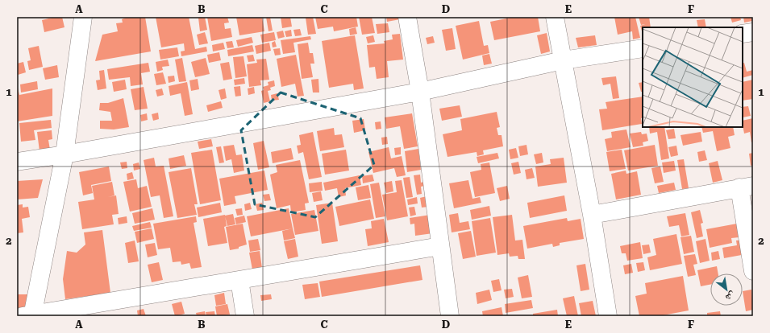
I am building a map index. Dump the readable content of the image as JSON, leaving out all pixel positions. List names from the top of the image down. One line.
{"north":"bottom right","grid":{"columns":["A","B","C","D","E","F"],"rows":["1","2"]}}
